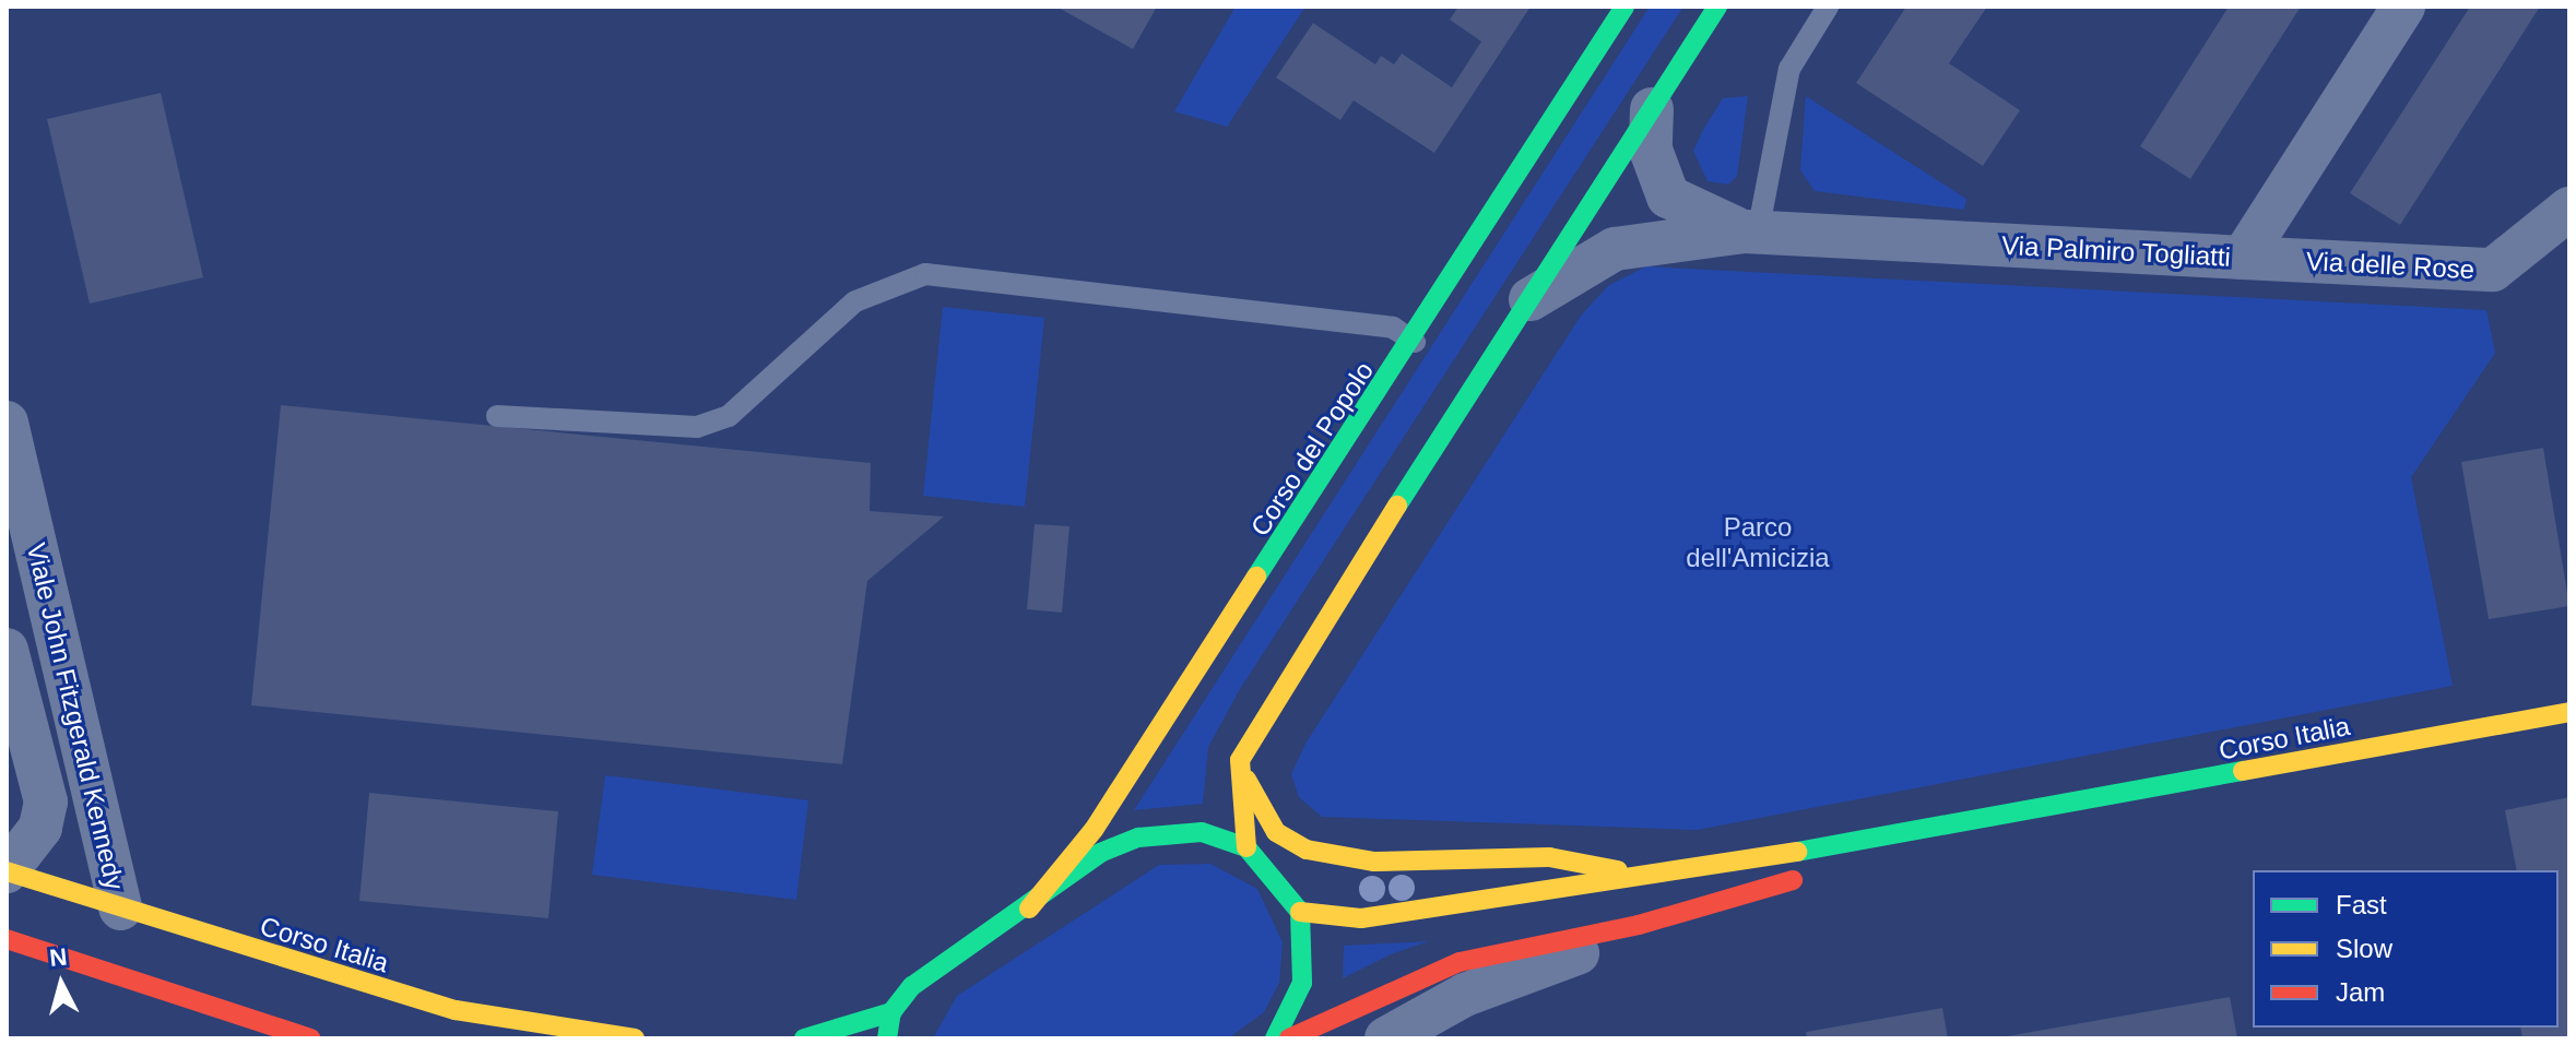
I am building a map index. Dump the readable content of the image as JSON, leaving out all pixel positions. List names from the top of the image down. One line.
{"streets":{"main road":["Corso del Popolo","Corso Italia"],"street":["Via Palmiro Togliatti","Via delle Rose","Viale John Fitzgerald Kennedy"]},"crossings":[["Via Palmiro Togliatti","Via delle Rose"],["Viale John Fitzgerald Kennedy","Corso Italia"]],"parks":["Parco dell'Amicizia"],"legend":["Fast","Slow","Jam"],"north":"top"}
